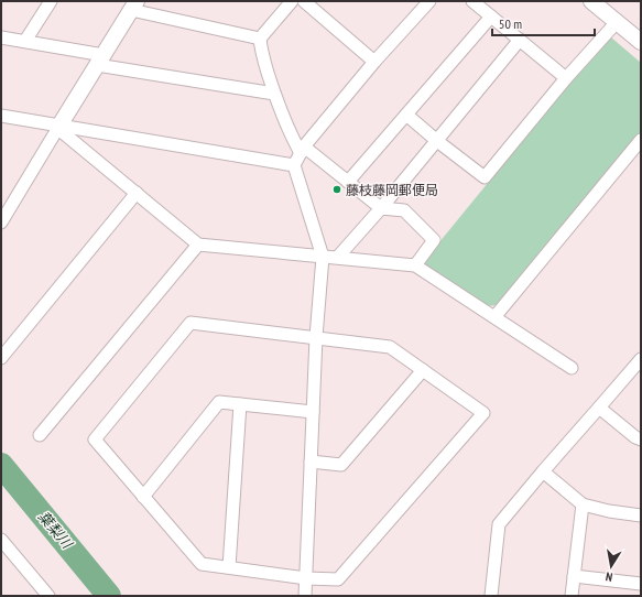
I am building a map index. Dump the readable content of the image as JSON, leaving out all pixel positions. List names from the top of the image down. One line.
{"water":["葉梨川"],"places":["藤枝藤岡郵便局"],"scale_bar":"50 m","north":"bottom"}
